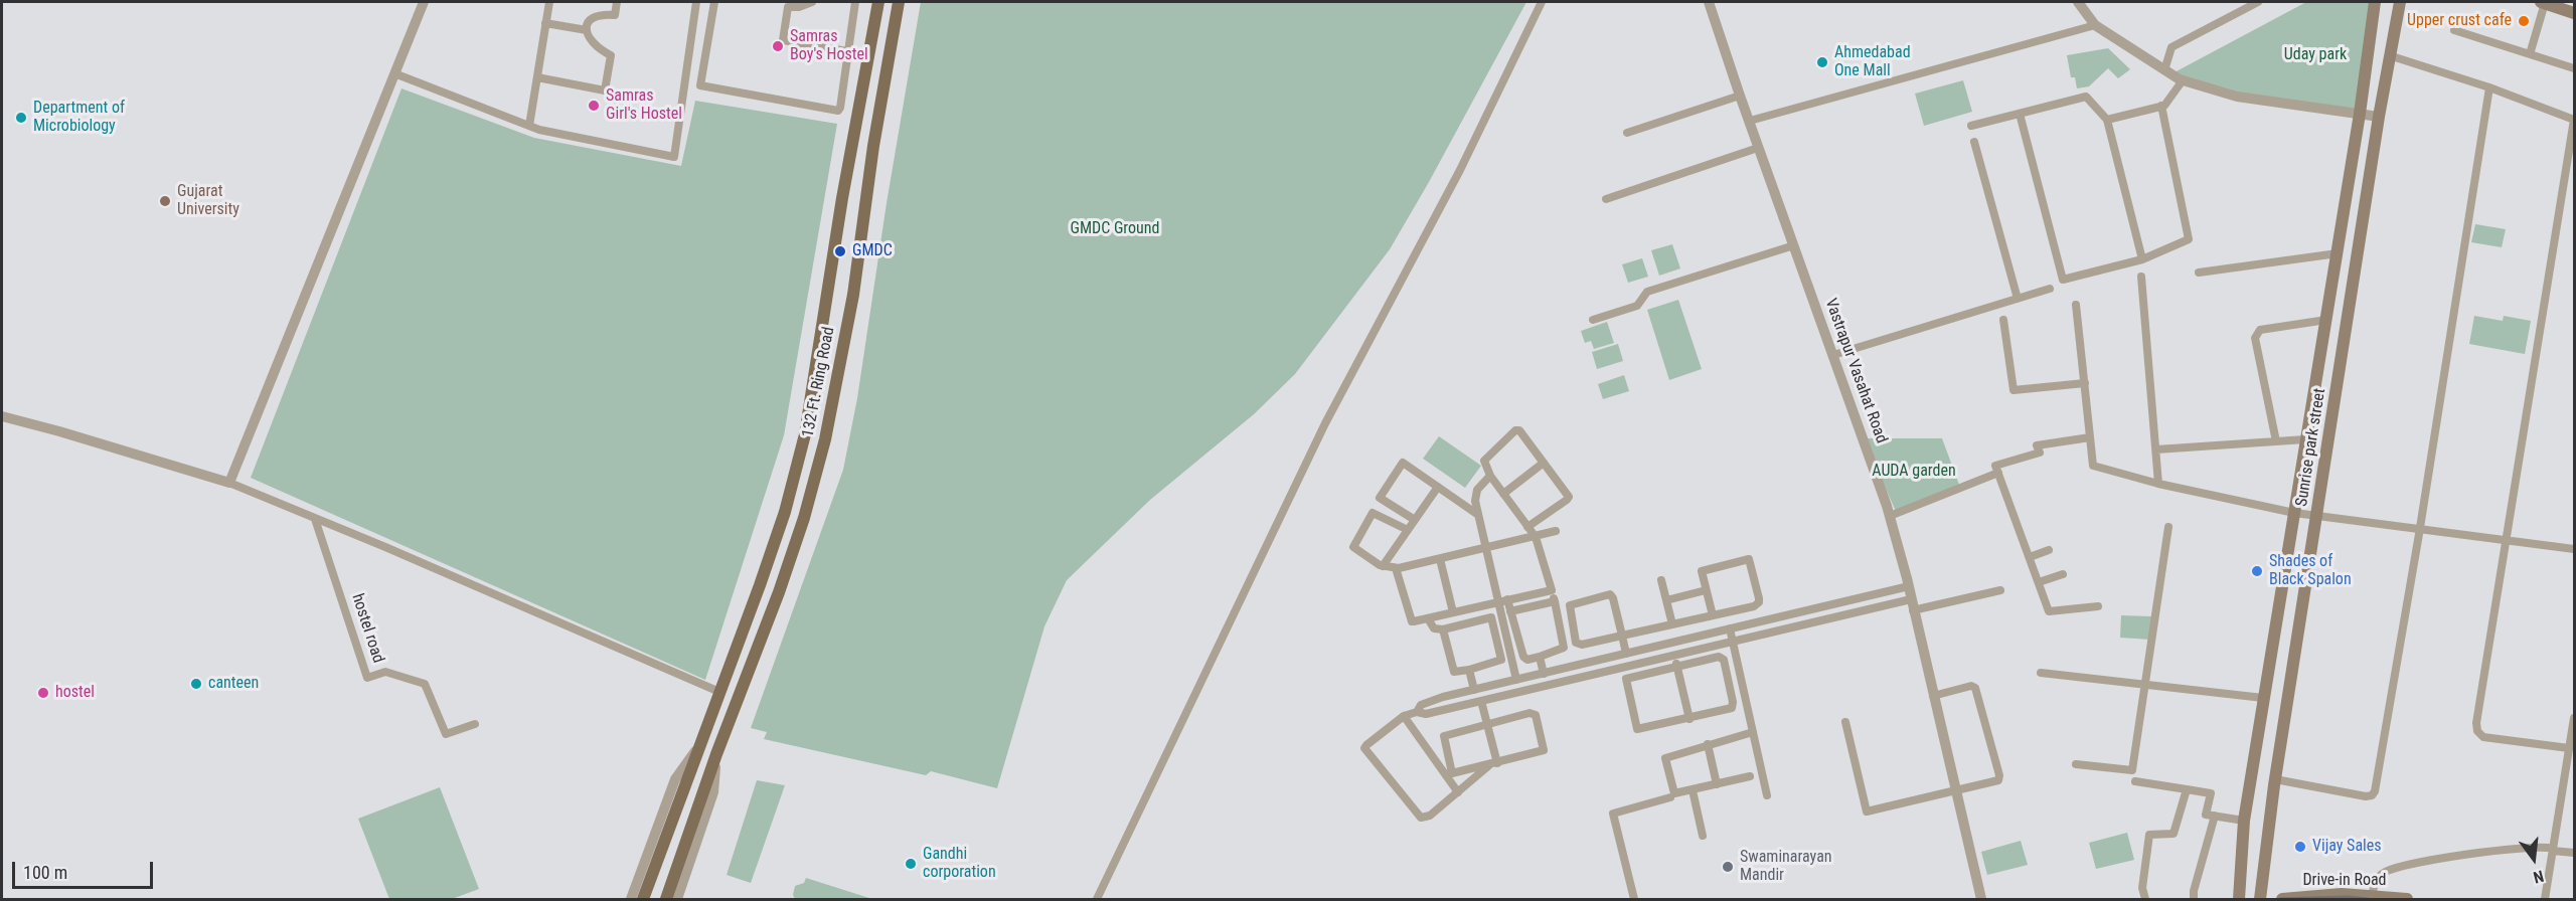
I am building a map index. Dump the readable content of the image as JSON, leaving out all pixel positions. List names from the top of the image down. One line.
{"streets":{"main road":["132 Ft. Ring Road","Sunrise park street","Drive-in Road"],"street":["Vastrapur Vasahat Road","hostel road"]},"parks":["Uday park","GMDC Ground","AUDA garden"],"places":["Upper crust cafe","Samras Boy's Hostel","Ahmedabad One Mall","Samras Girl's Hostel","Department of Microbiology","Gujarat University","GMDC","Shades of Black Spalon","canteen","hostel","Vijay Sales","Gandhi corporation","Swaminarayan Mandir"],"scale_bar":"100 m","north":"bottom"}
